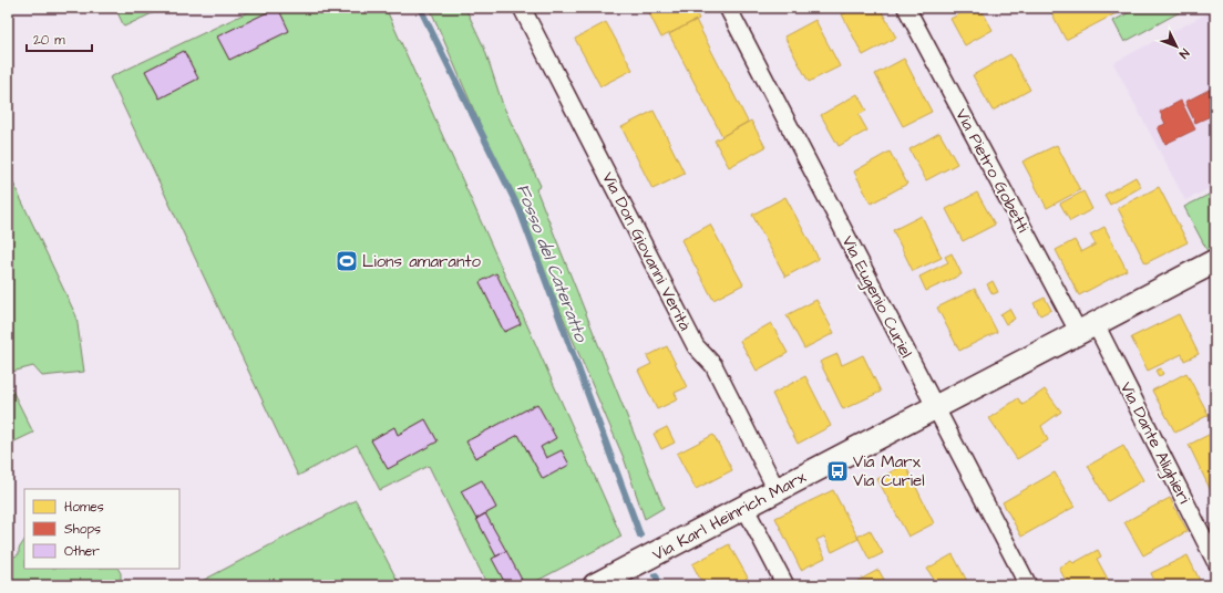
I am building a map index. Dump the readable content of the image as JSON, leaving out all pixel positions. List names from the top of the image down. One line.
{"streets":{"street":["Via Pietro Gobetti","Via Don Giovanni Verità","Via Eugenio Curiel","Via Dante Alighieri","Via Karl Heinrich Marx"]},"crossings":[["Via Pietro Gobetti","Via Dante Alighieri"],["Via Pietro Gobetti","Via Karl Heinrich Marx"],["Via Don Giovanni Verità","Via Karl Heinrich Marx"],["Via Eugenio Curiel","Via Karl Heinrich Marx"],["Via Dante Alighieri","Via Karl Heinrich Marx"]],"water":["Fosso del Cateratto"],"places":{"sports":["Lions amaranto"],"bus stop":["Via Marx Via Curiel"]},"legend":["Homes","Shops","Other"],"scale_bar":"20 m","north":"bottom right"}
